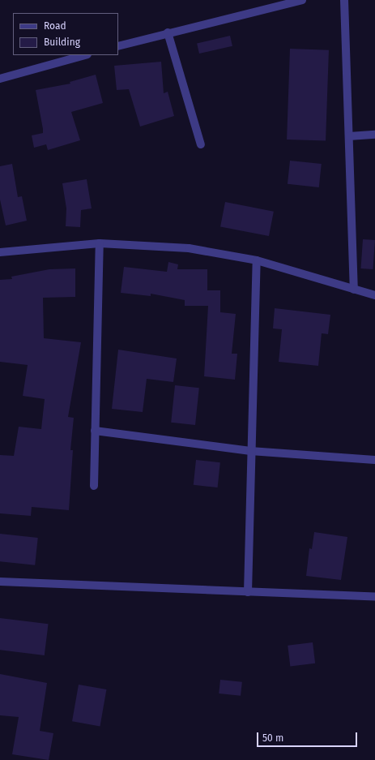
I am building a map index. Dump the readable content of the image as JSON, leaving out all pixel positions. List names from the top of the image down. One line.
{"legend":["Road","Building"],"scale_bar":"50 m"}
